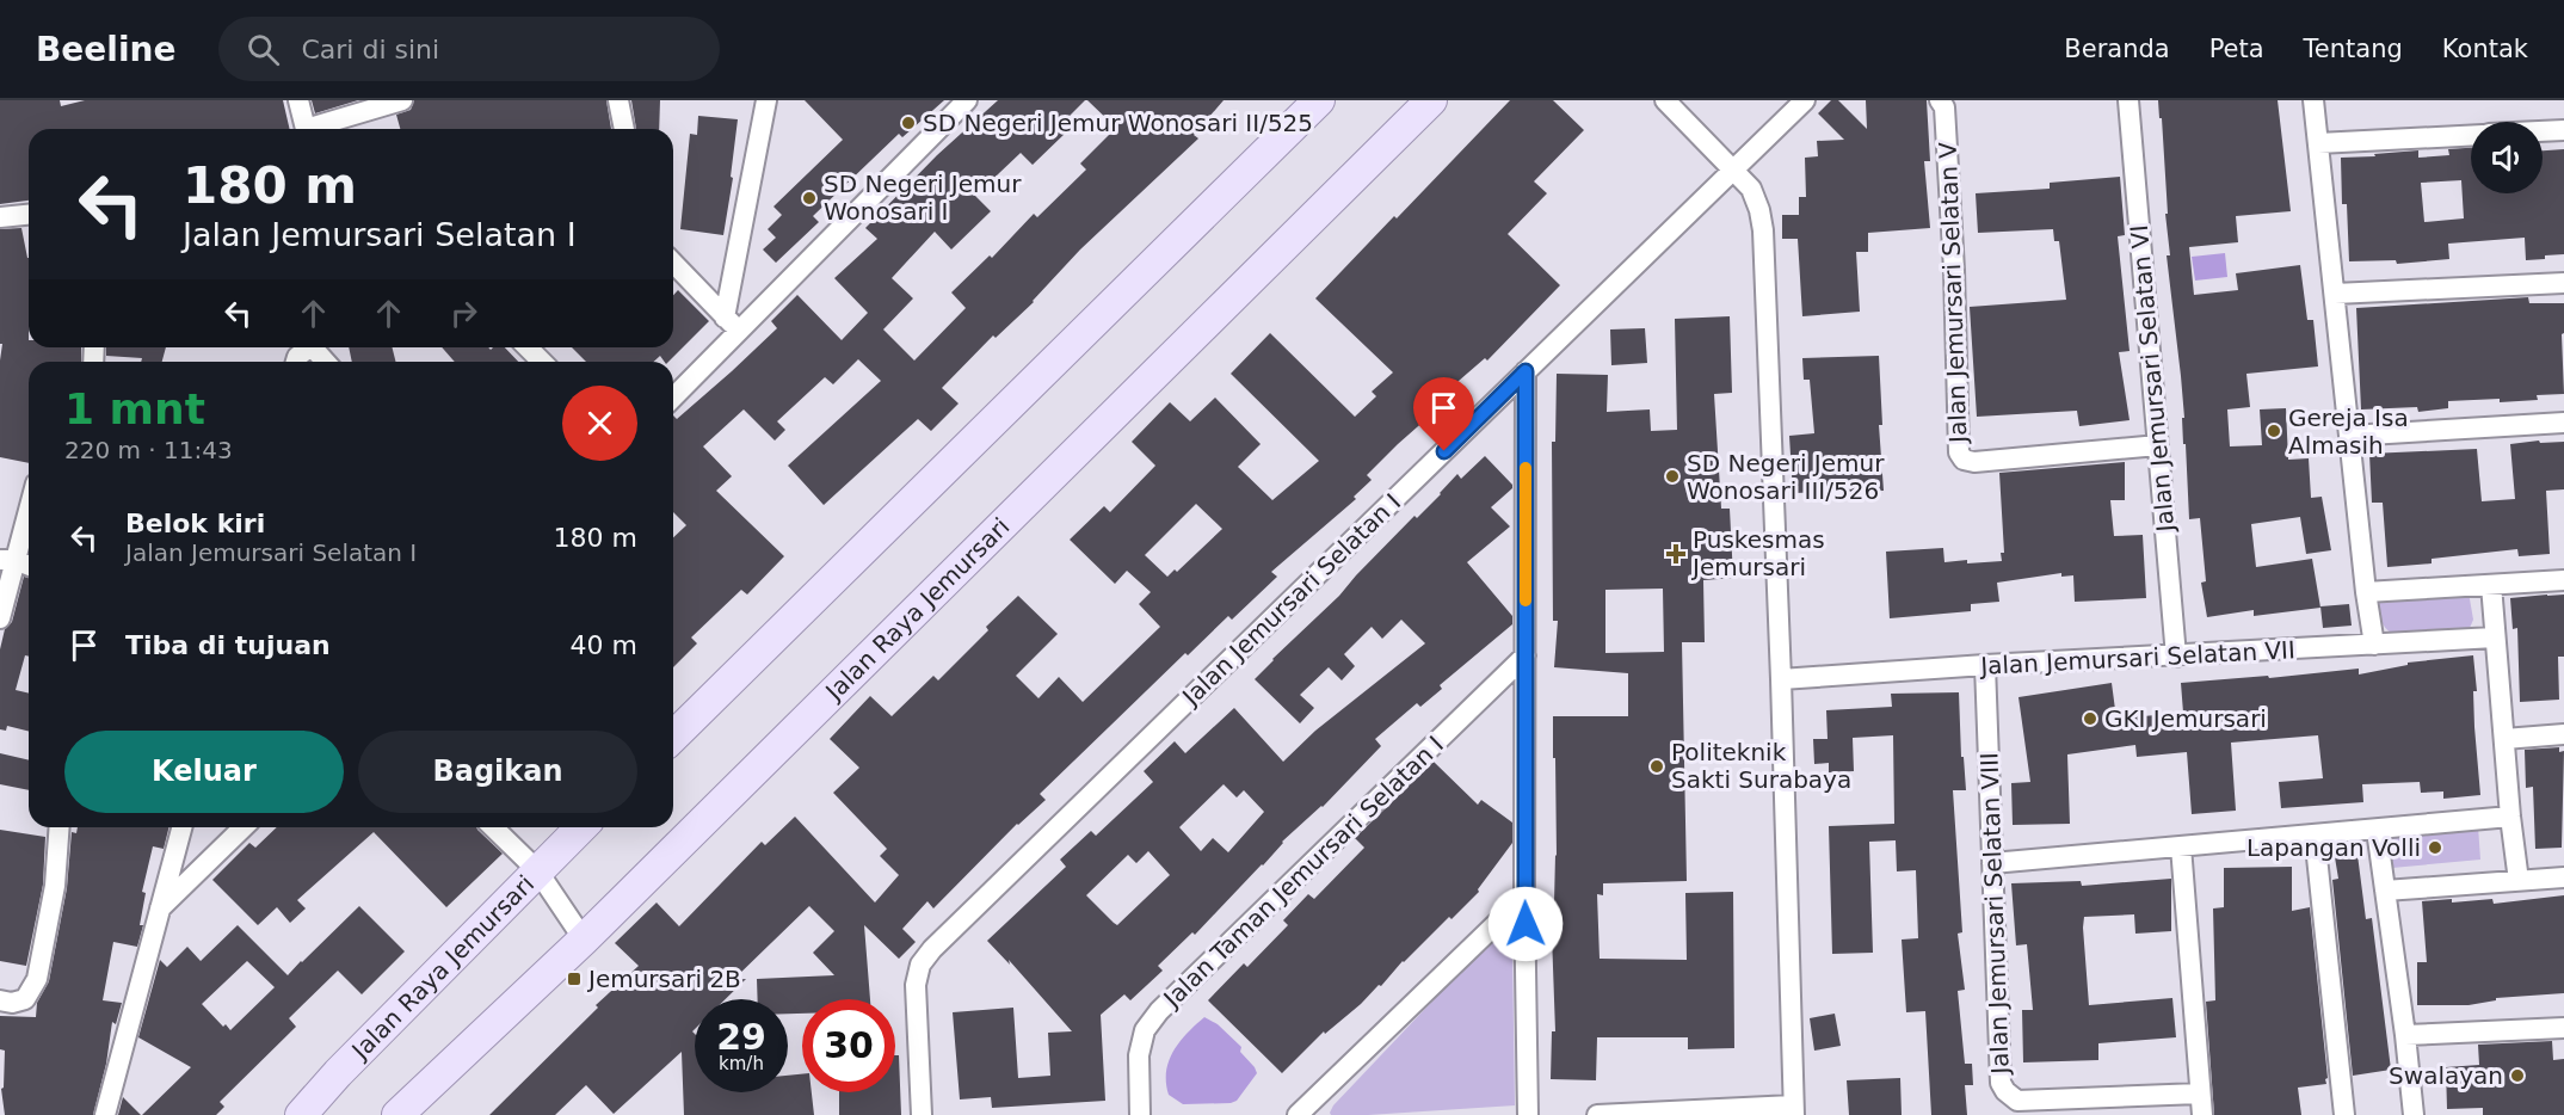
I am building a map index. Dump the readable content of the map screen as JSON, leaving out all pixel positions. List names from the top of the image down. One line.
{"streets":{"main road":["Jalan Raya Jemursari"],"street":["Jalan Jemursari Selatan V","Jalan Jemursari Selatan VI","Jalan Jemursari Selatan I","Jalan Jemursari Selatan VII","Jalan Taman Jemursari Selatan I","Jalan Jemursari Selatan VIII"]},"crossings":[["Jalan Jemursari Selatan V","Jalan Jemursari Selatan VI"],["Jalan Jemursari Selatan VI","Jalan Jemursari Selatan VII"],["Jalan Jemursari Selatan VII","Jalan Jemursari Selatan VIII"]],"places":{"other":["SD Negeri Jemur Wonosari II/525","SD Negeri Jemur Wonosari I","Gereja Isa Almasih","SD Negeri Jemur Wonosari III/526","GKI Jemursari","Politeknik Sakti Surabaya","Lapangan Volli","Swalayan"],"health":["Puskesmas Jemursari"],"transit":["Jemursari 2B"]},"page":{"header":"Beeline","search":"Cari di sini","nav":["Beranda","Peta","Tentang","Kontak"],"turn":["180 m","Jalan Jemursari Selatan I"],"heading":["1 mnt","220 m · 11:43"],"list":[{"name":"Belok kiri","note":"Jalan Jemursari Selatan I","value":"180 m"},{"name":"Tiba di tujuan","value":"40 m"}],"buttons":["Keluar","Bagikan"],"speed":"29 km/h","limit":"30"}}
